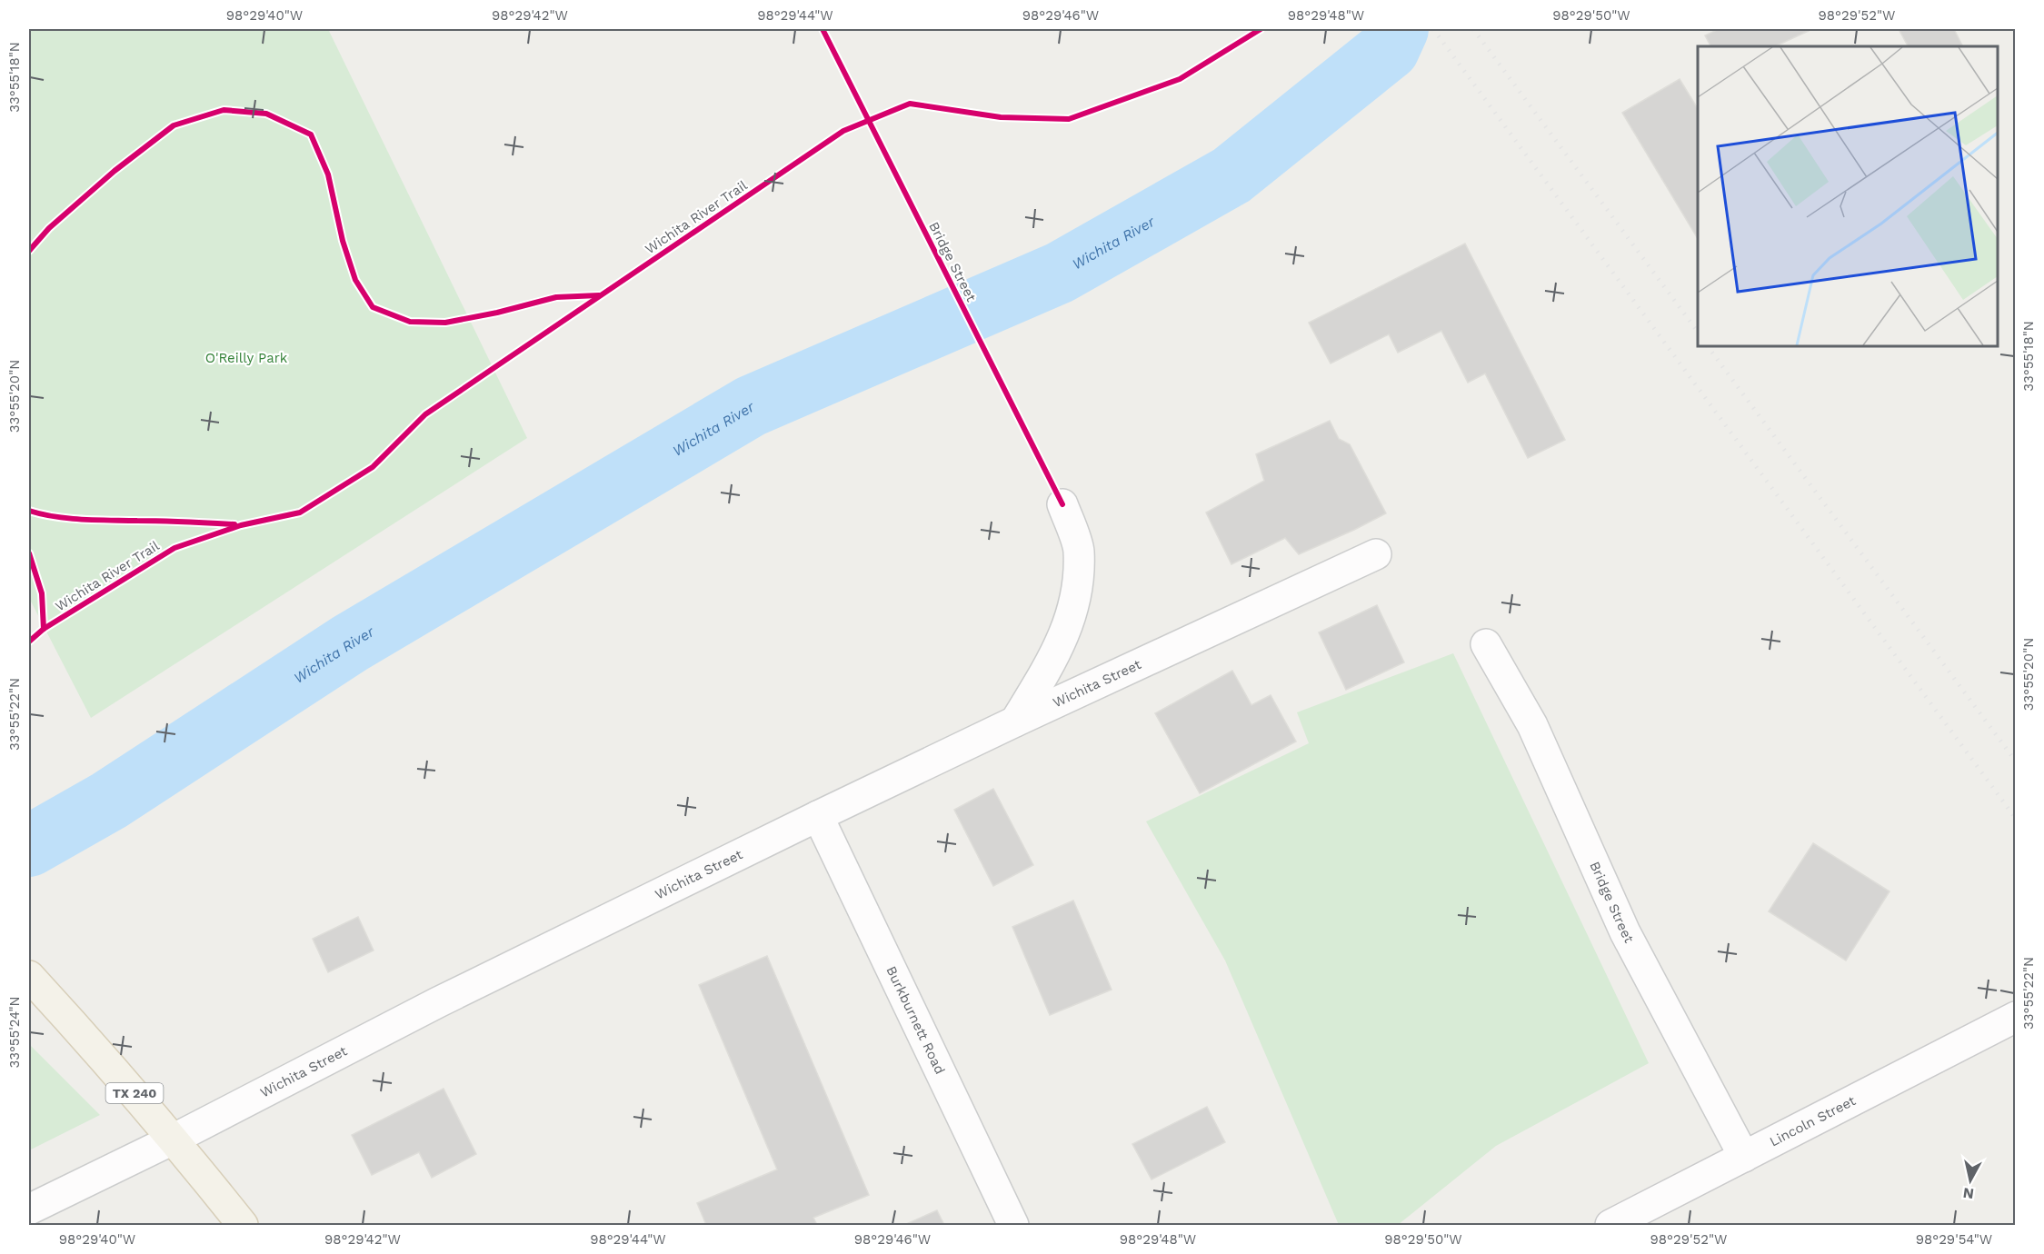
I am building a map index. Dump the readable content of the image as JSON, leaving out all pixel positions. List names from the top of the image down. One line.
{"streets":{"main road":["TX 240"],"street":["Bridge Street","Wichita Street","Burkburnett Road","Lincoln Street"],"cycle path":["Wichita River Trail"]},"crossings":[["Bridge Street","Lincoln Street"],["Wichita Street","Burkburnett Road"],["Wichita Street","TX 240"]],"water":["Wichita River"],"parks":["O'Reilly Park"],"north":"bottom","coordinates":["98°29'40\"W","98°29'42\"W","98°29'44\"W","98°29'46\"W","98°29'48\"W","98°29'50\"W","98°29'52\"W","33°55'18\"N","33°55'20\"N","33°55'22\"N","33°55'24\"N","98°29'54\"W"]}
